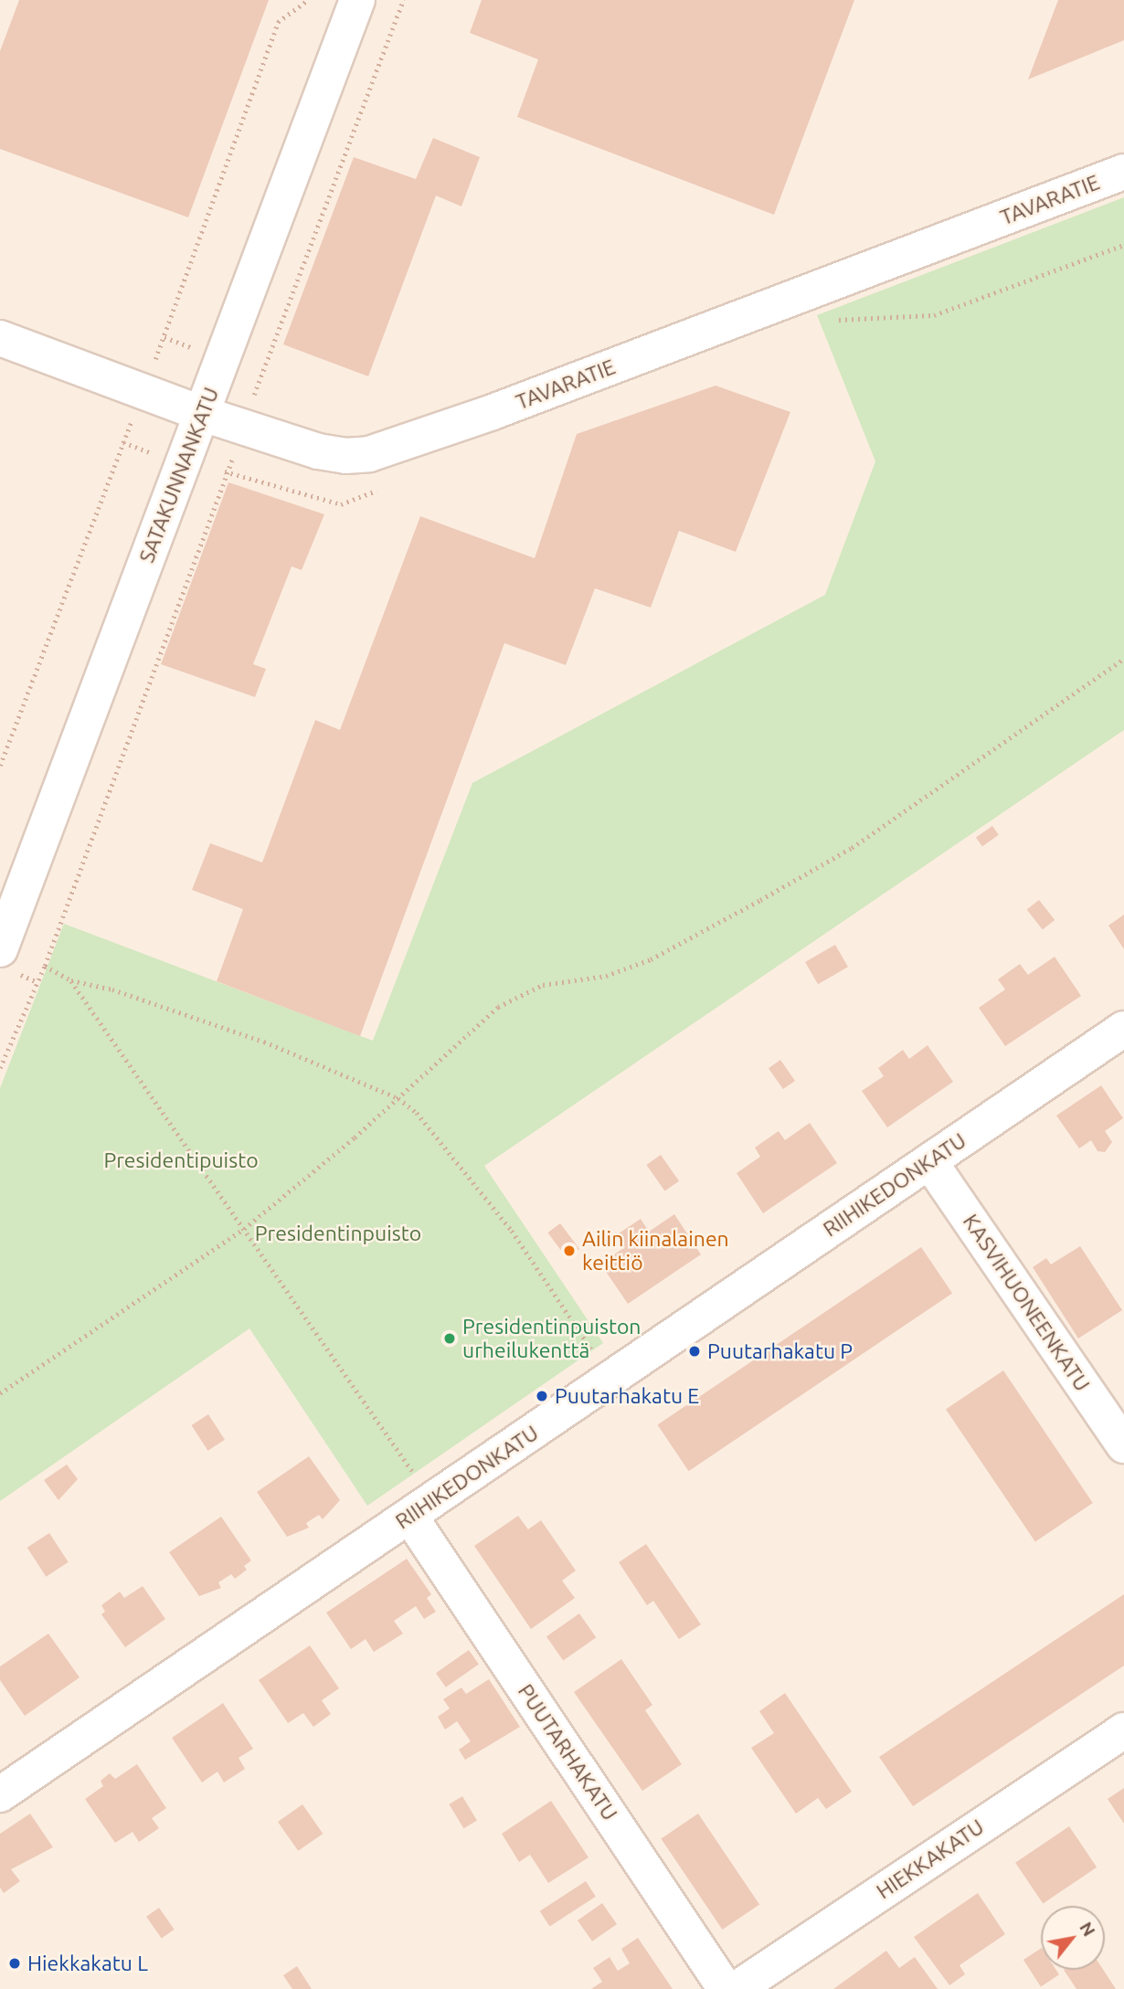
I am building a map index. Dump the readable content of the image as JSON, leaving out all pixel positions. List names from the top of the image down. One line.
{"streets":{"street":["TAVARATIE","SATAKUNNANKATU","RIIHIKEDONKATU","KASVIHUONEENKATU","PUUTARHAKATU","HIEKKAKATU"]},"crossings":[["TAVARATIE","SATAKUNNANKATU"],["RIIHIKEDONKATU","KASVIHUONEENKATU"],["RIIHIKEDONKATU","PUUTARHAKATU"]],"parks":["Presidentipuisto","Presidentinpuisto"],"places":["Ailin kiinalainen keittiö","Presidentinpuiston urheilukenttä","Puutarhakatu P","Puutarhakatu E","Hiekkakatu L"],"north":"top right"}
